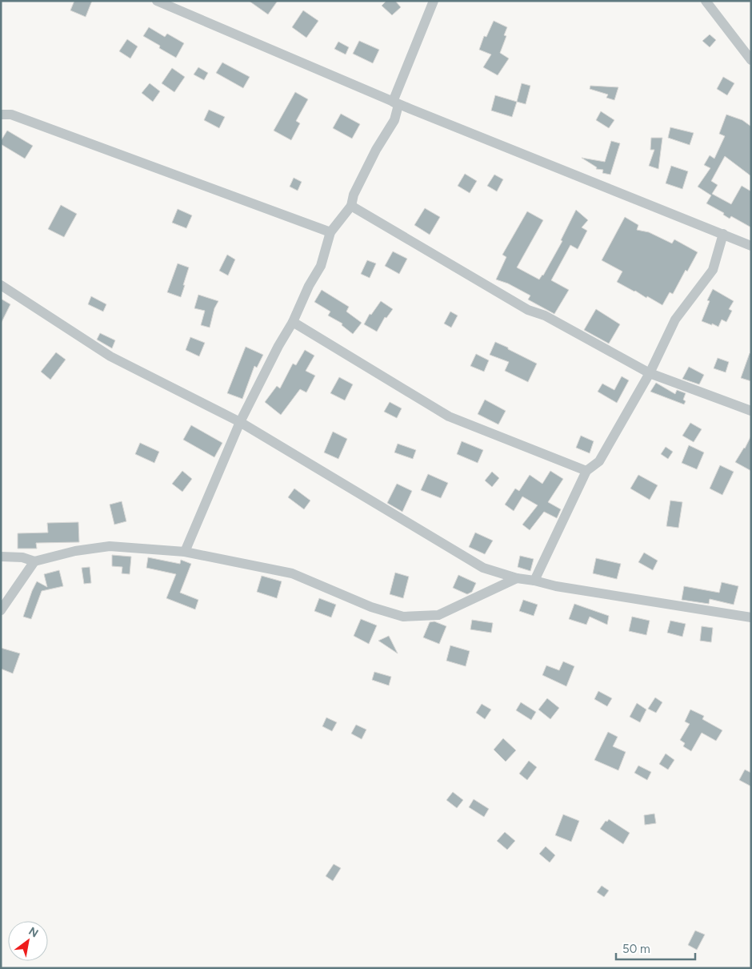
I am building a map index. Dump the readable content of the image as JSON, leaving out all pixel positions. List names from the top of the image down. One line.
{"scale_bar":"50 m","north":"top right"}
